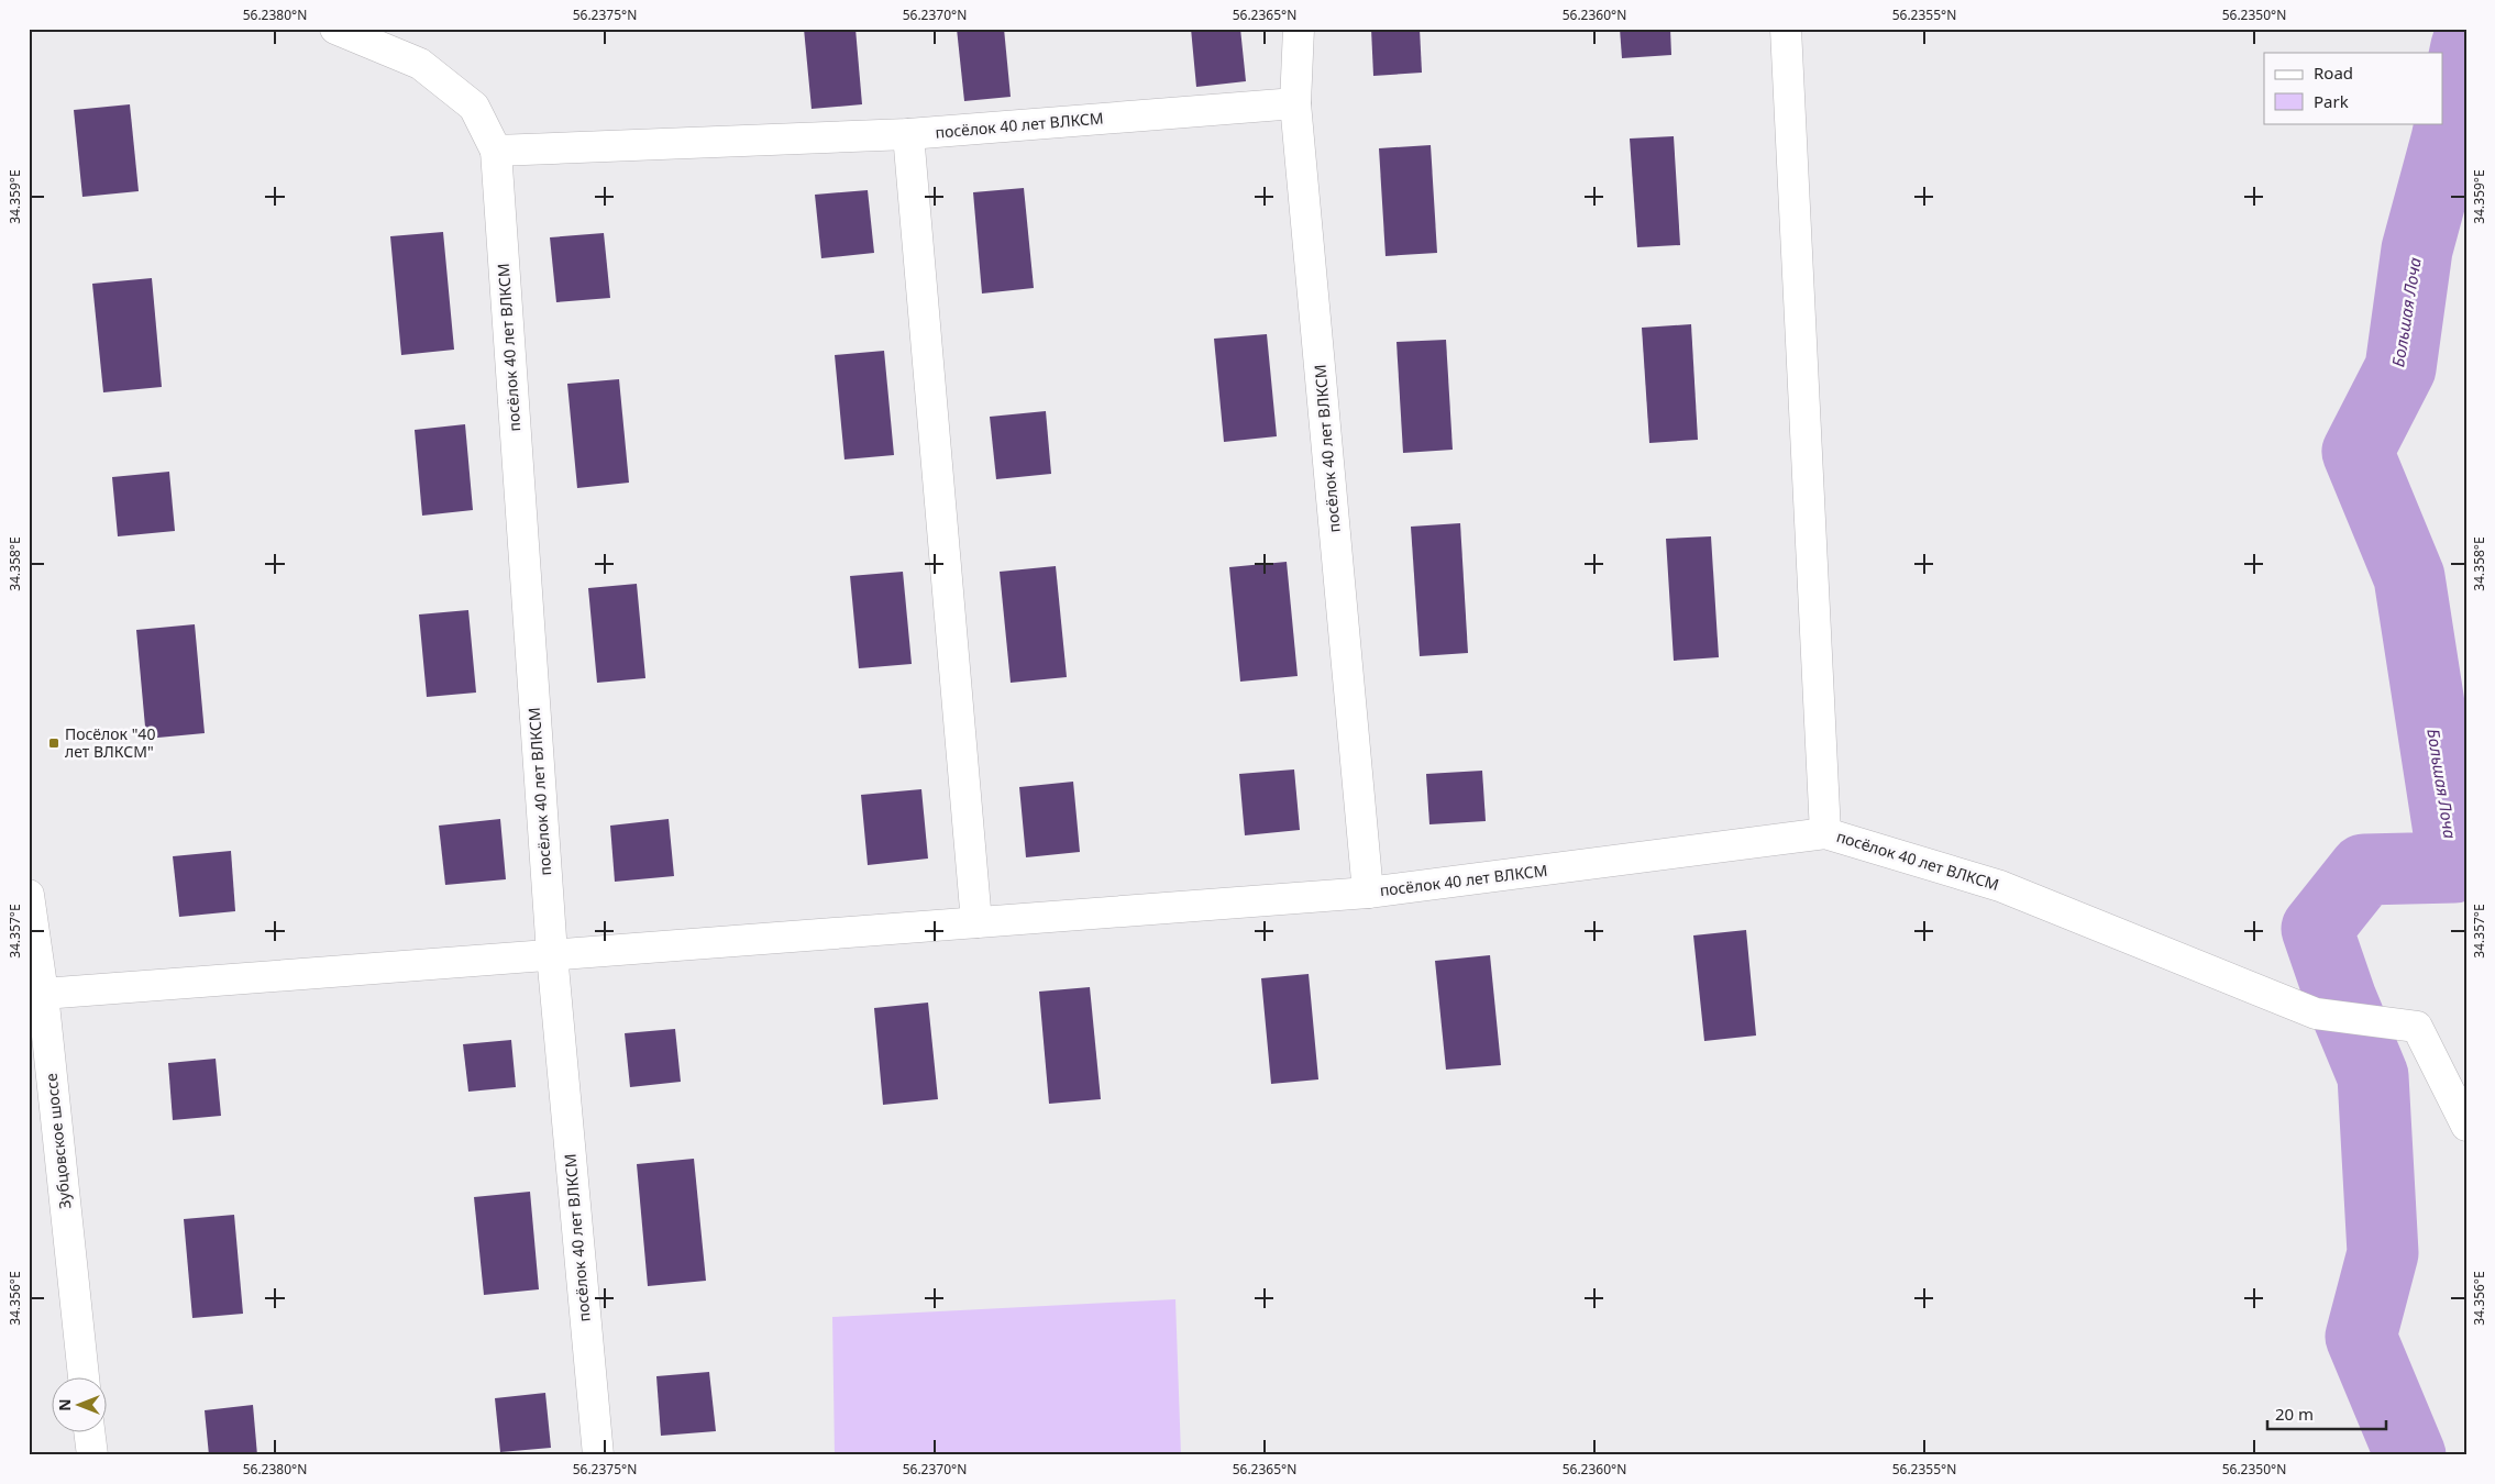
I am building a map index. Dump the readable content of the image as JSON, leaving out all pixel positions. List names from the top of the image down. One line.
{"streets":{"street":["посёлок 40 лет ВЛКСМ","Зубцовское шоссе"]},"crossings":[["посёлок 40 лет ВЛКСМ","Зубцовское шоссе"]],"water":["Большая Лоча"],"places":{"transit":["Посёлок \"40 лет ВЛКСМ\""]},"legend":["Road","Park"],"scale_bar":"20 m","north":"left","coordinates":["56.2380°N","56.2375°N","56.2370°N","56.2365°N","56.2360°N","56.2355°N","56.2350°N","34.359°E","34.358°E","34.357°E","34.356°E"]}
